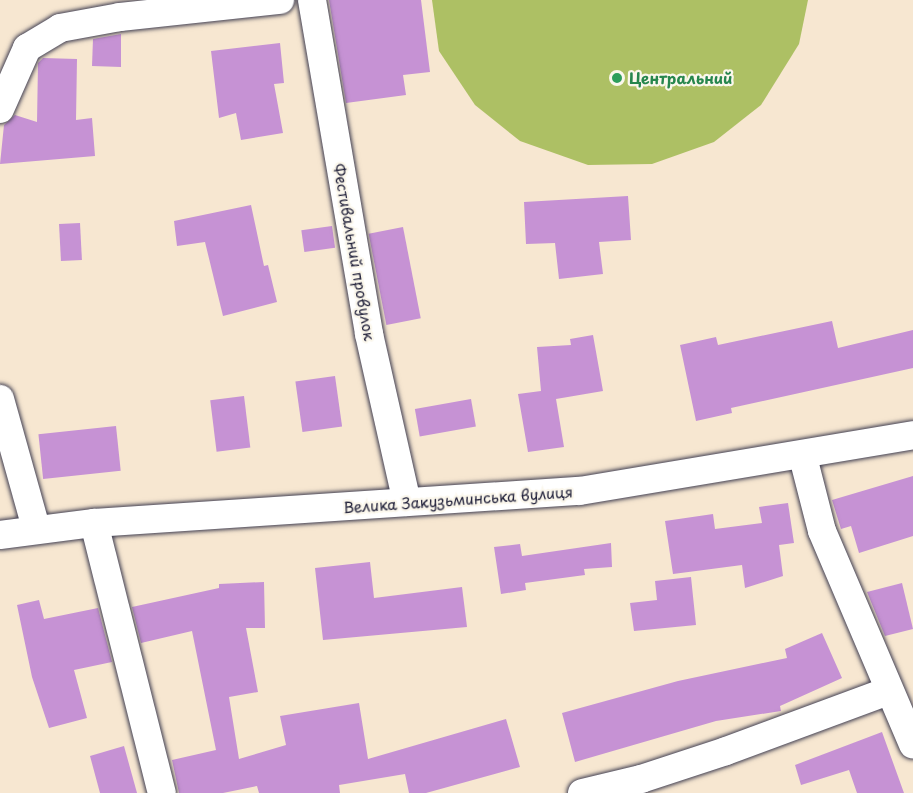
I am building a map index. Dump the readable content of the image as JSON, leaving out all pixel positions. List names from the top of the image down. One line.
{"streets":{"street":["Фестивальний провулок","Велика Закузьминська вулиця"]},"crossings":[["Фестивальний провулок","Велика Закузьминська вулиця"]],"places":["Центральний"]}
